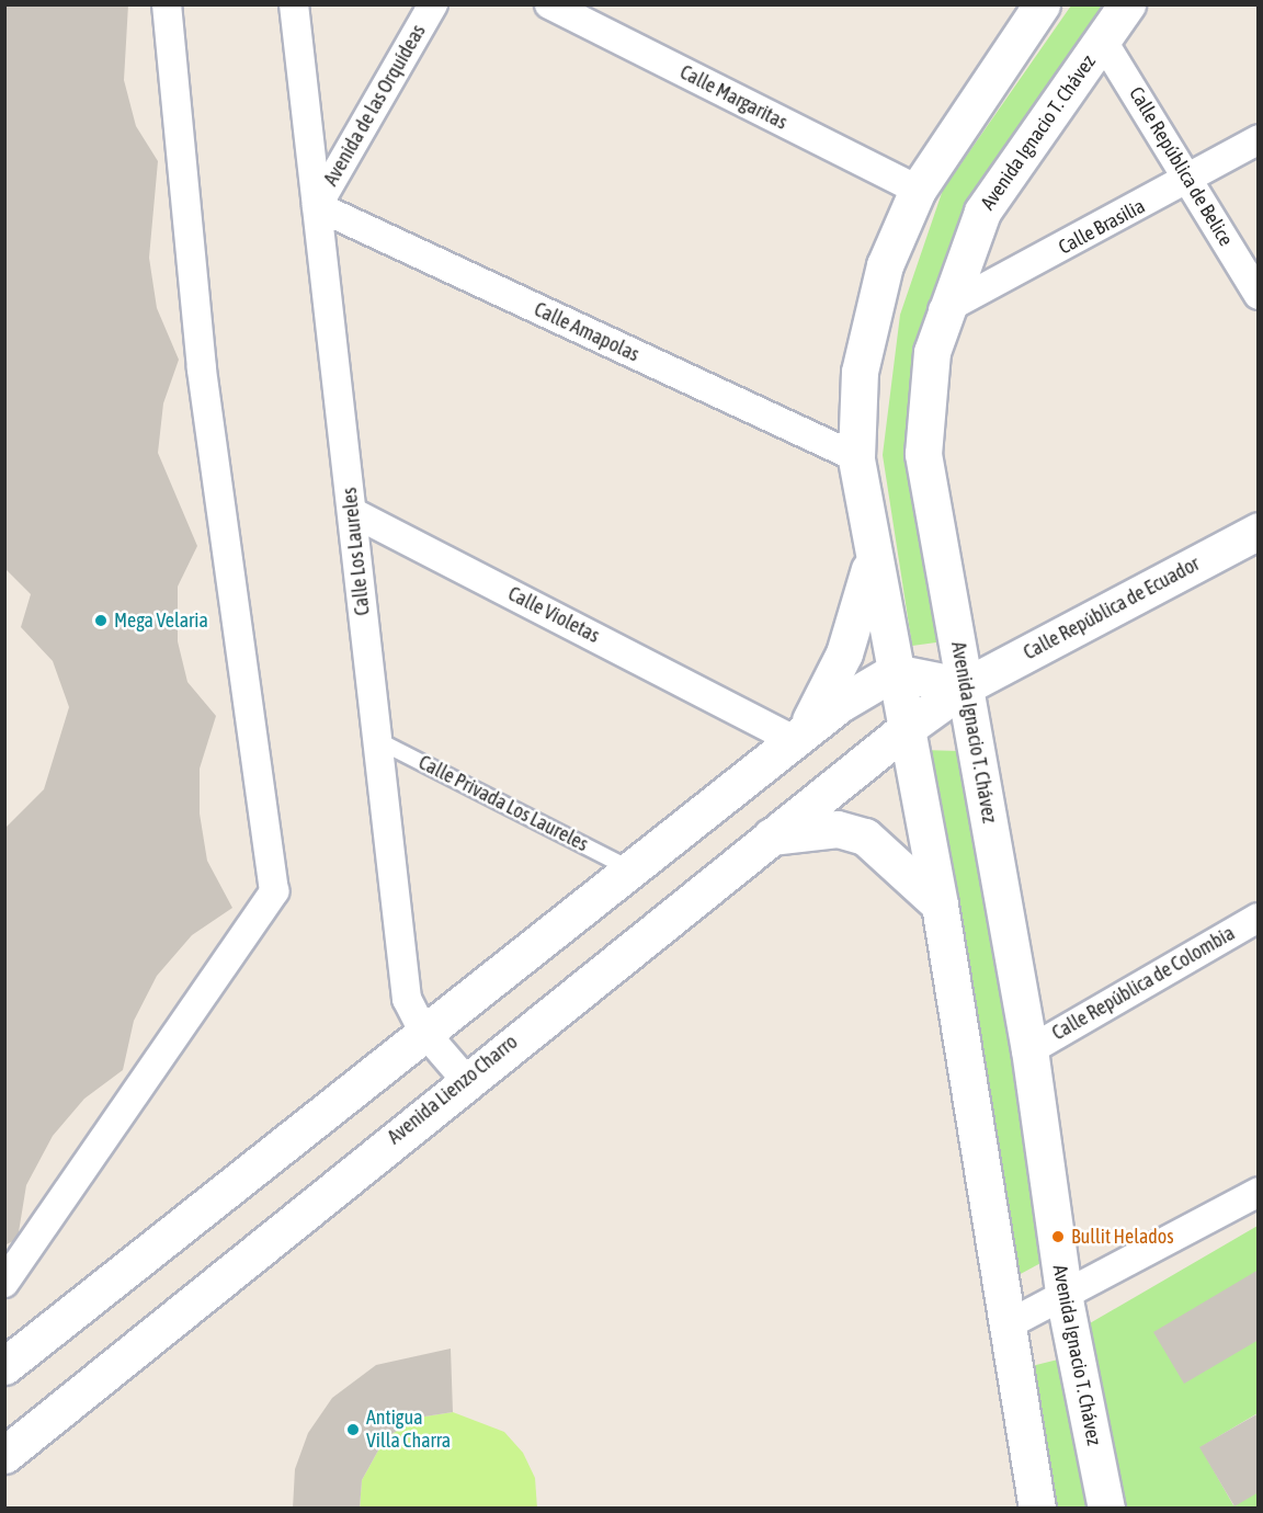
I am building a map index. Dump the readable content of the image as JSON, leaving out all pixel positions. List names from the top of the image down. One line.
{"streets":{"main road":["Avenida Ignacio T. Chávez","Calle República de Ecuador","Avenida Lienzo Charro"],"street":["Calle Margaritas","Avenida de las Orquídeas","Calle República de Belice","Calle Brasilia","Calle Amapolas","Calle Los Laureles","Calle Violetas","Calle República de Colombia"],"lane":["Calle Privada Los Laureles"]},"crossings":[["Avenida de las Orquídeas","Calle Amapolas"],["Avenida de las Orquídeas","Calle Los Laureles"],["Avenida Ignacio T. Chávez","Calle República de Belice"],["Avenida Ignacio T. Chávez","Calle Brasilia"],["Avenida Ignacio T. Chávez","Calle República de Ecuador"],["Avenida Ignacio T. Chávez","Calle República de Colombia"],["Calle República de Belice","Calle Brasilia"],["Calle Amapolas","Calle Los Laureles"],["Calle Los Laureles","Calle Violetas"],["Calle Los Laureles","Calle Privada Los Laureles"],["Calle Los Laureles","Avenida Lienzo Charro"],["Calle República de Ecuador","Avenida Lienzo Charro"]],"places":["Mega Velaria","Bullit Helados","Antigua Villa Charra"]}
